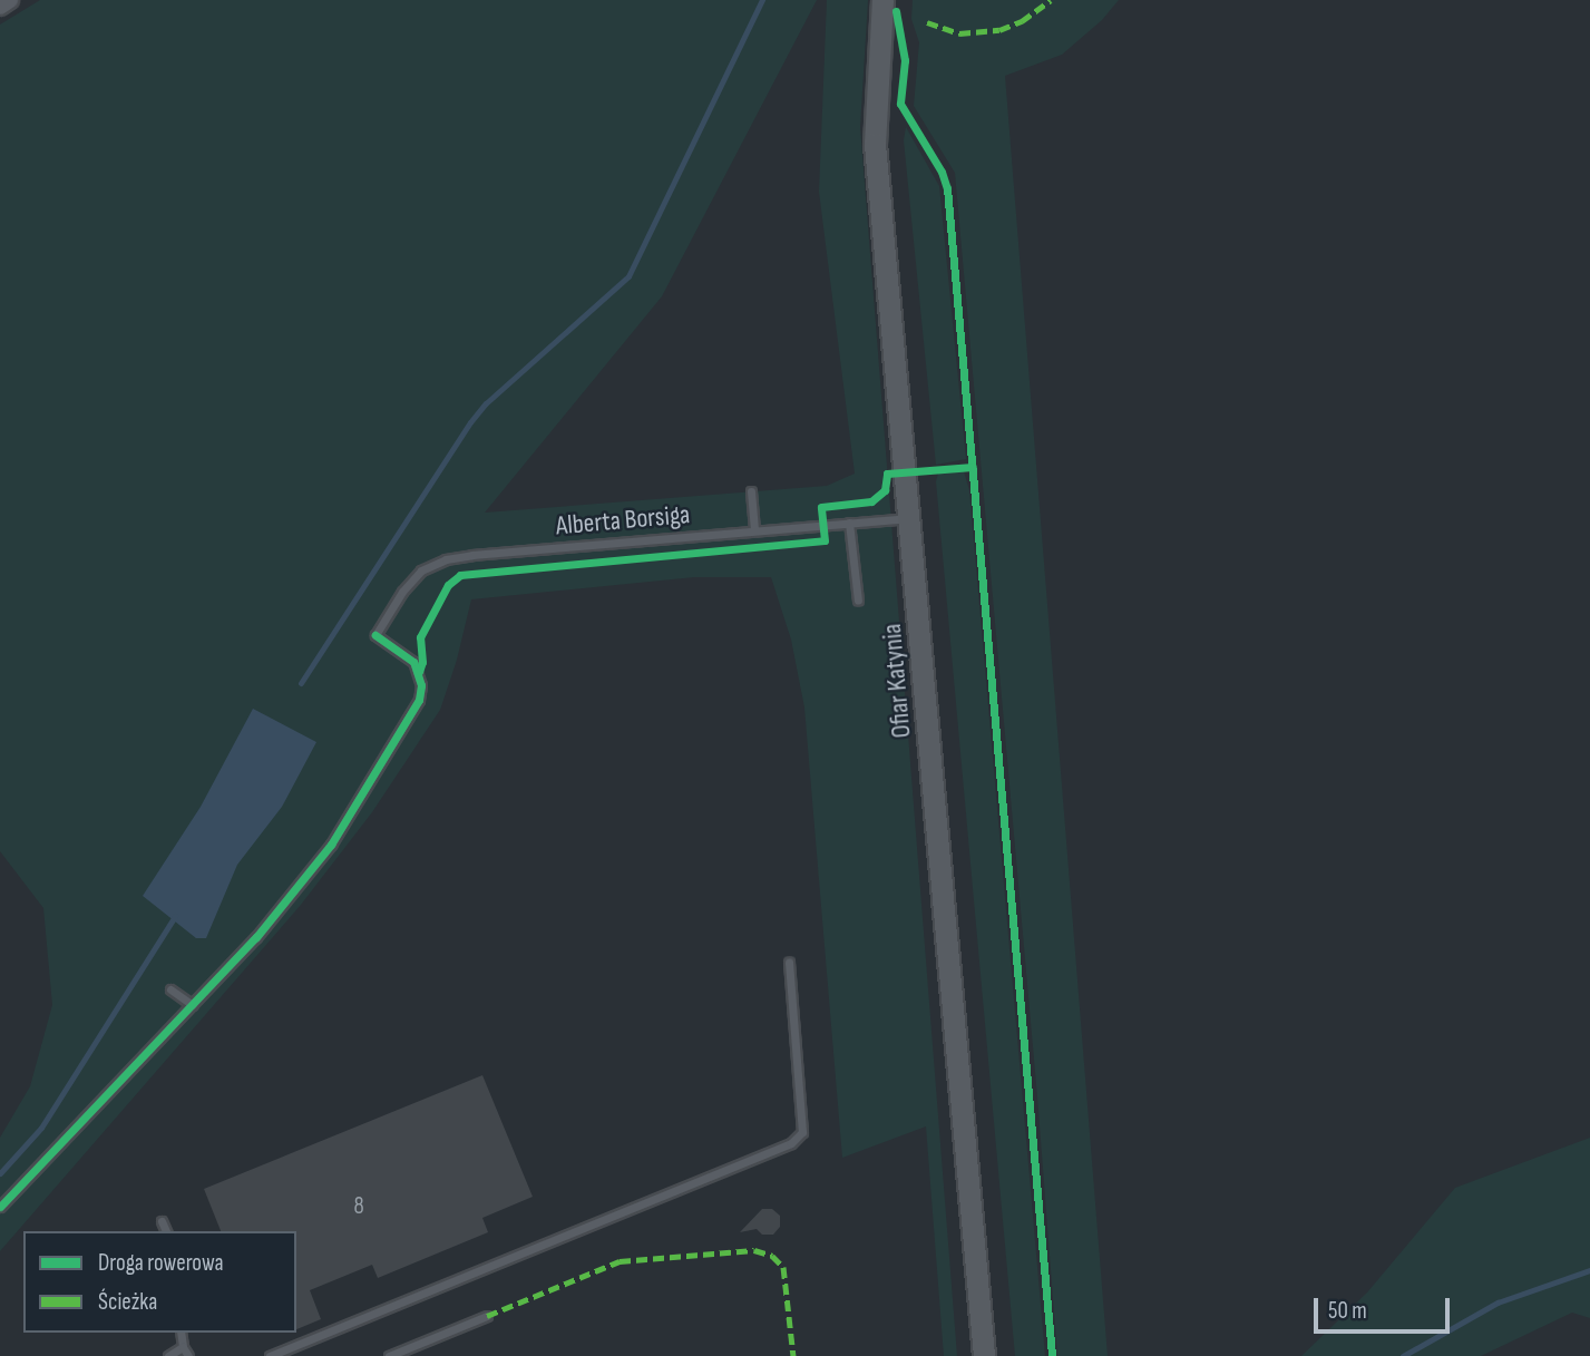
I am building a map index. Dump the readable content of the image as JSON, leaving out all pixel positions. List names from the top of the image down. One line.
{"streets":{"street":["Ofiar Katynia"],"lane":["Alberta Borsiga"]},"crossings":[["Alberta Borsiga","Ofiar Katynia"]],"house_numbers":["8"],"legend":["Droga rowerowa","Ścieżka"],"scale_bar":"50 m"}
